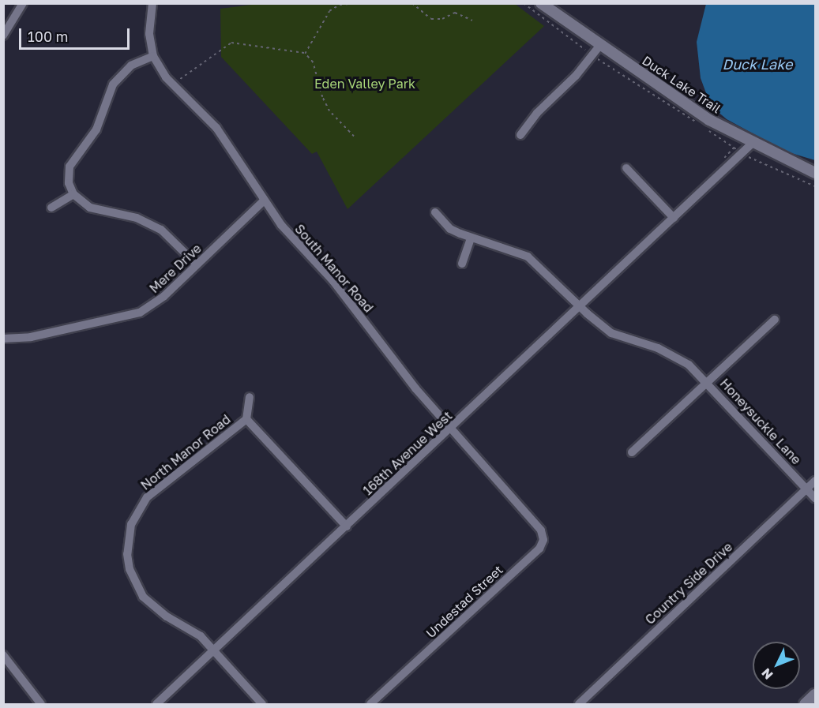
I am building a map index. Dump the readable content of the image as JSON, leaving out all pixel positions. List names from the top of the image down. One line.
{"streets":{"street":["Duck Lake Trail","Mere Drive","South Manor Road","Honeysuckle Lane","North Manor Road","168th Avenue West","Country Side Drive","Undestad Street"]},"crossings":[["Duck Lake Trail","168th Avenue West"],["Mere Drive","South Manor Road"],["South Manor Road","168th Avenue West"],["South Manor Road","Undestad Street"],["Honeysuckle Lane","168th Avenue West"],["Honeysuckle Lane","Country Side Drive"],["North Manor Road","168th Avenue West"]],"water":["Duck Lake"],"parks":["Eden Valley Park"],"scale_bar":"100 m","north":"bottom left"}
